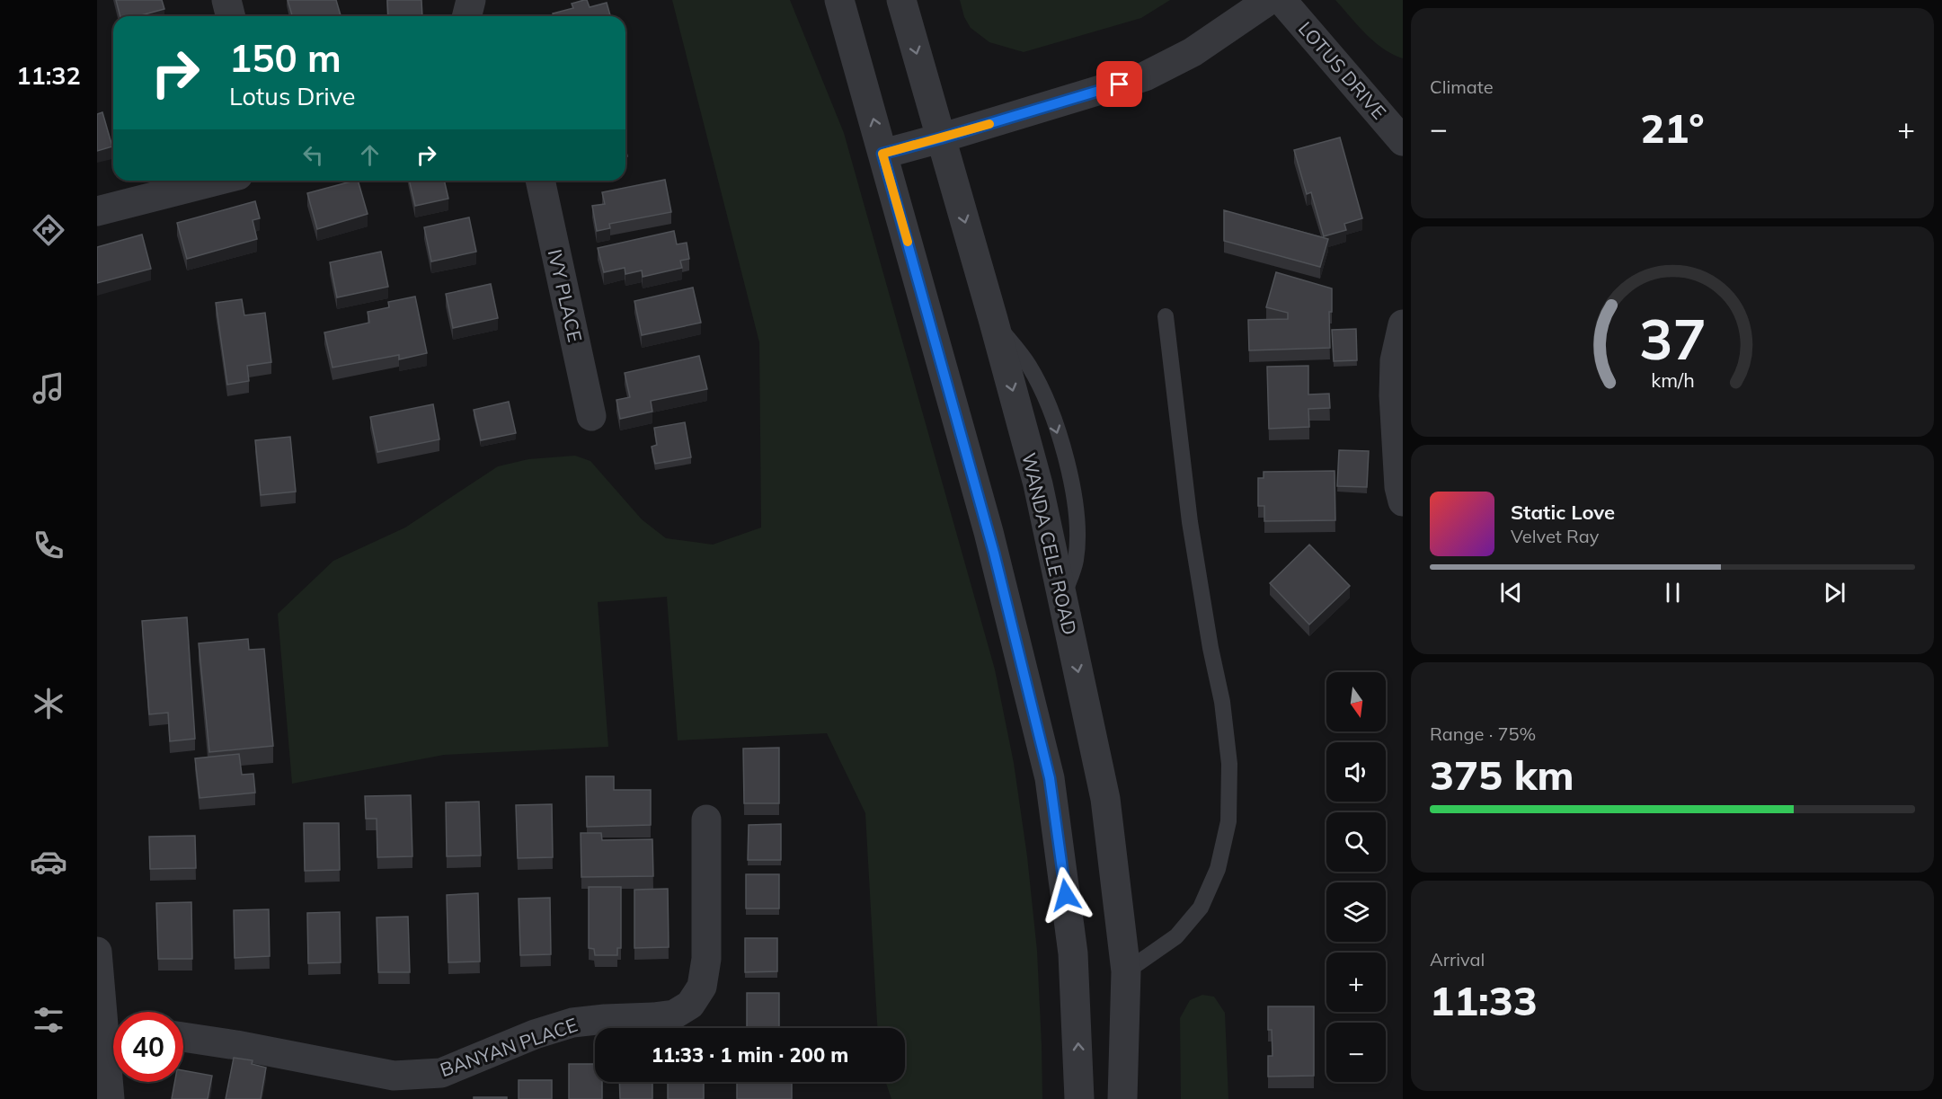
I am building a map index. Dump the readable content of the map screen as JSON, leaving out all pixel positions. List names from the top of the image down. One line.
{"streets":{"street":["LOTUS DRIVE","IVY PLACE","WANDA CELE ROAD","BANYAN PLACE"]},"north":"bottom","page":{"tabs":"11:32","tile":["Climate",["Range · 75%","375 km"],["Arrival","11:33"]],"turn":["150 m","Lotus Drive"],"heat":["−","21°","+"],"song":["Static Love","Velvet Ray"],"map_buttons":["+","−"],"limit":"40","trip":"11:33 · 1 min · 200 m","gauge":["37","km/h"]}}
